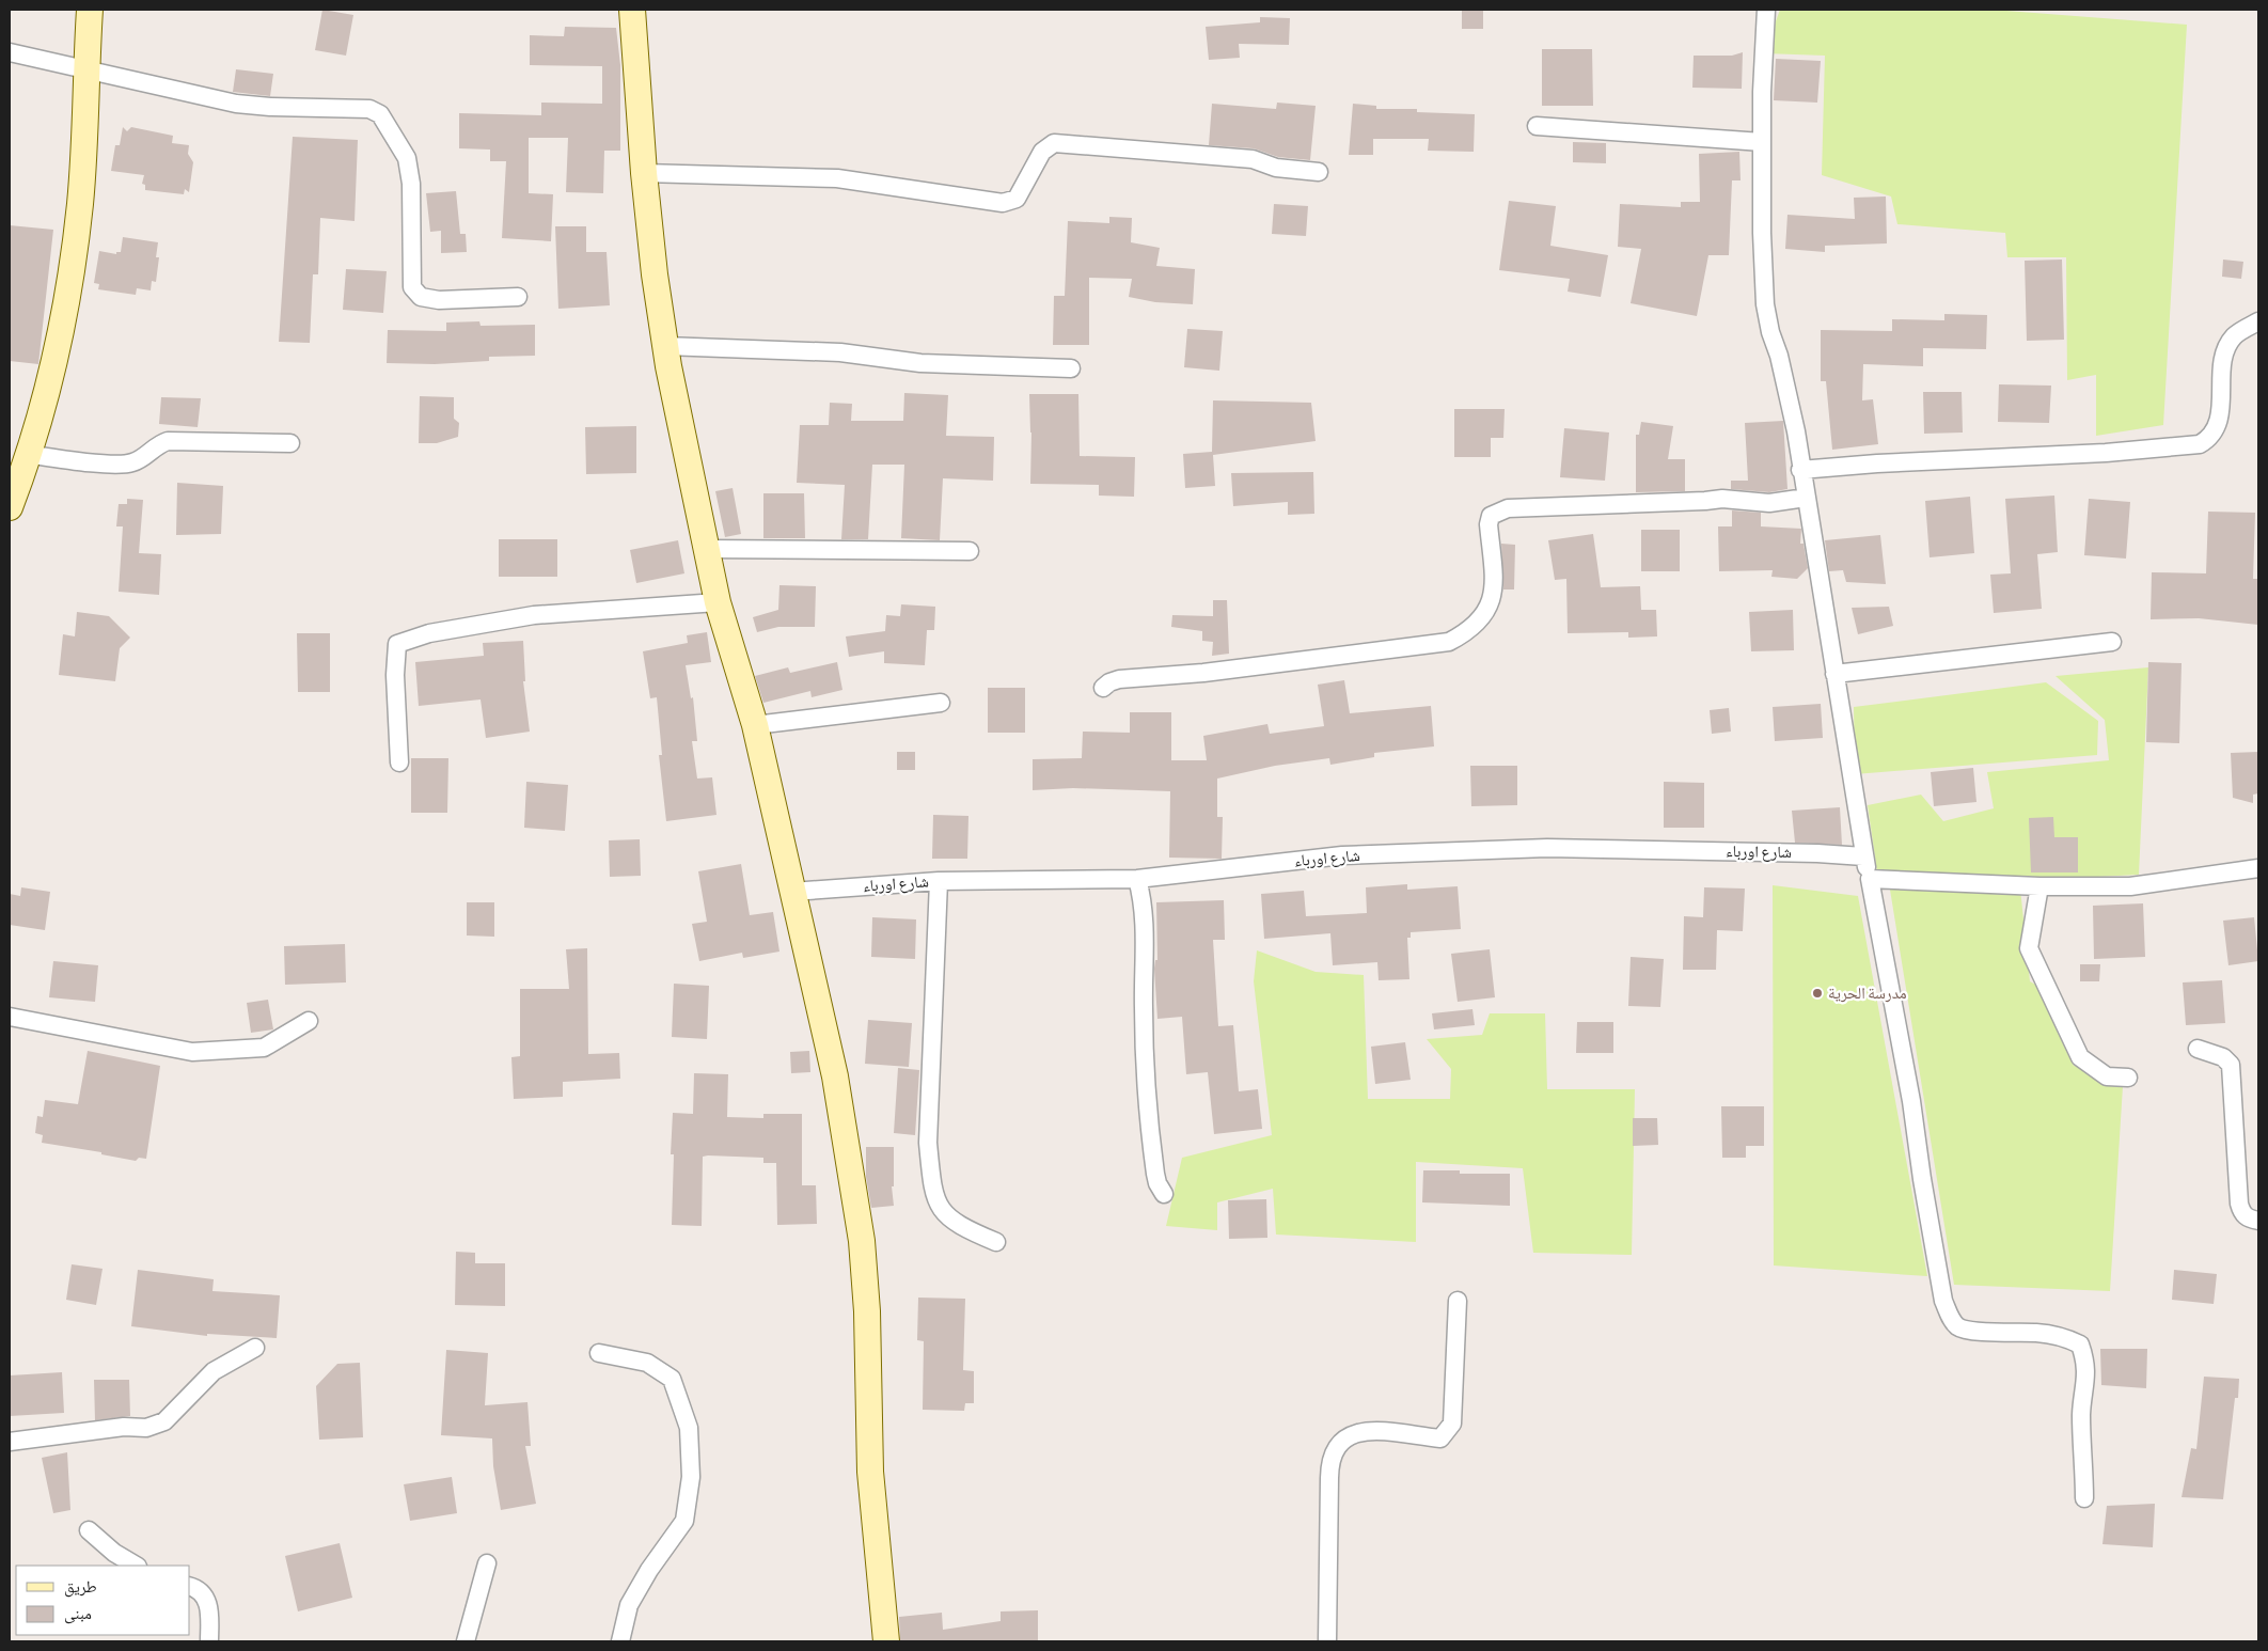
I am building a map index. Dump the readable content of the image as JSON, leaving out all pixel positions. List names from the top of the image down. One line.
{"streets":{"street":["شارع اورباء"]},"places":["مدرسة الحرية"],"legend":["طريق","مبنى"]}
